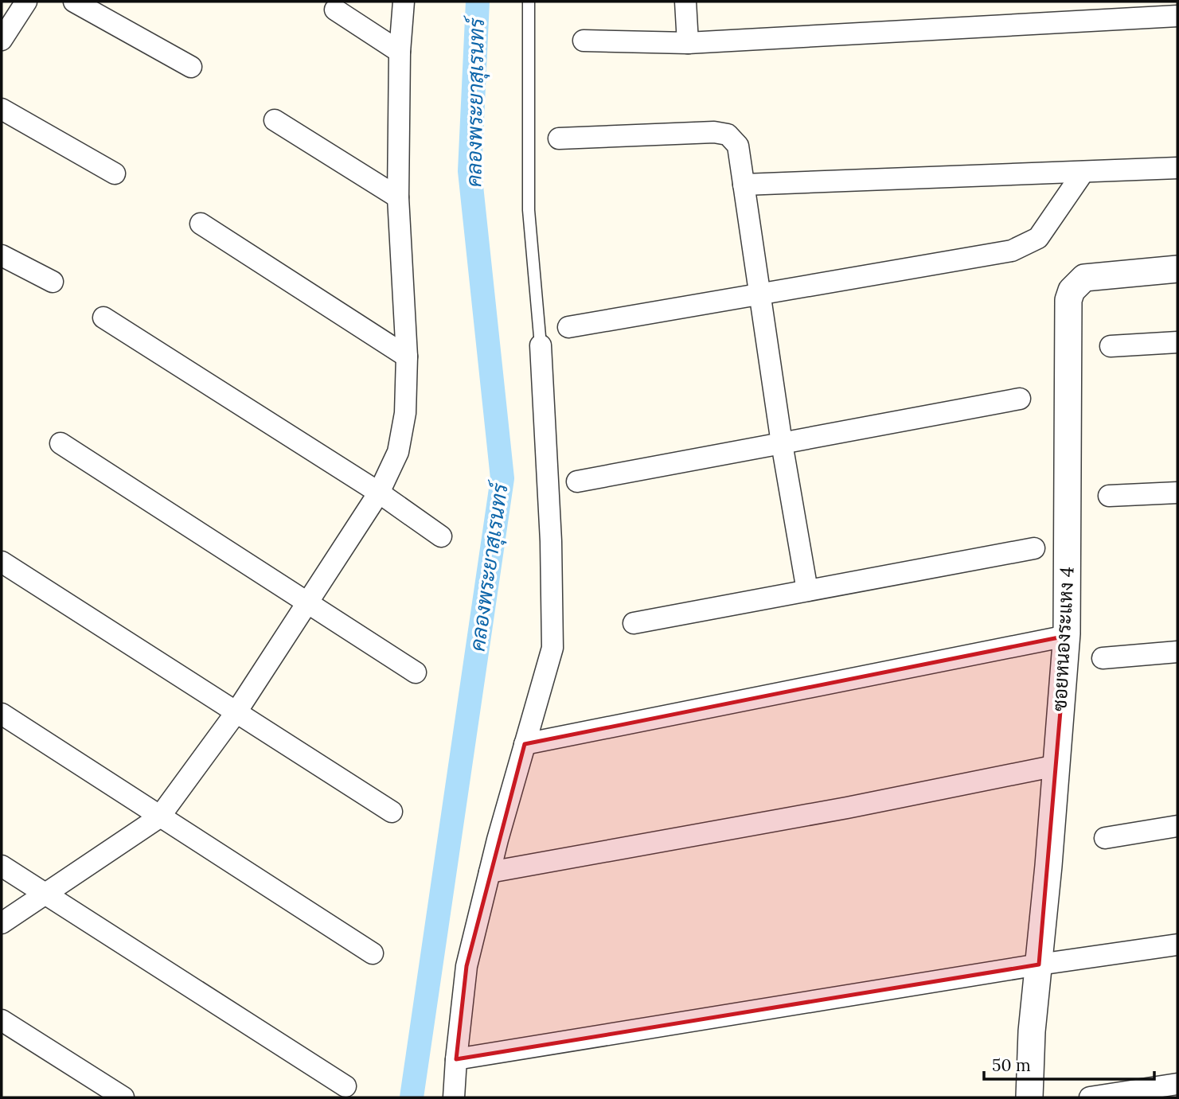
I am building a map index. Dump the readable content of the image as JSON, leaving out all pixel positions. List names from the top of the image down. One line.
{"streets":{"street":["ซอยหนองระแหง 4"]},"water":["คลองพระยาสุเรนทร์"],"scale_bar":"50 m"}
